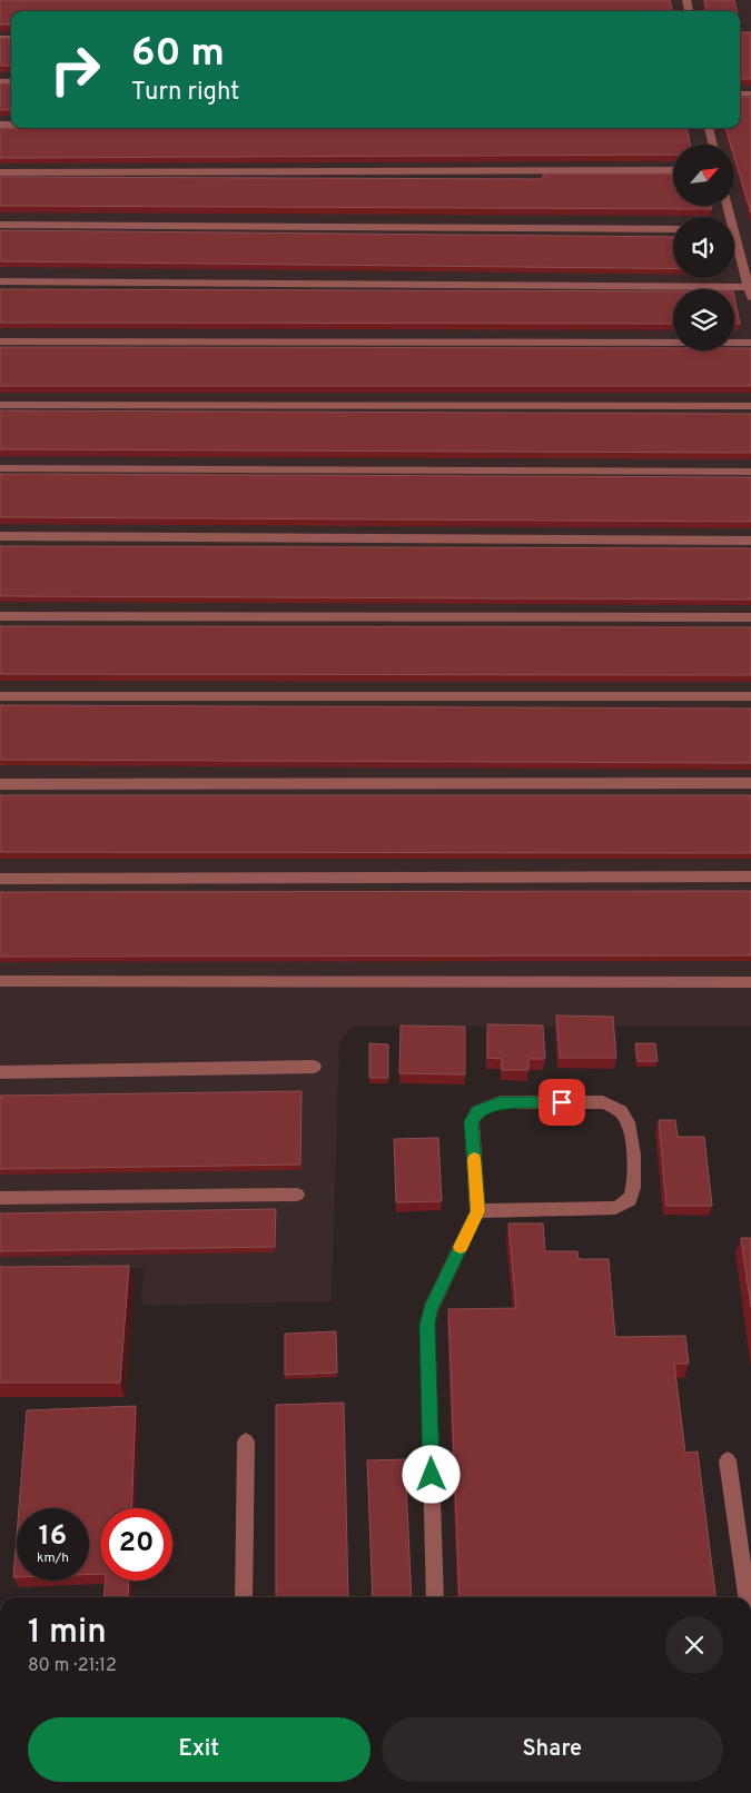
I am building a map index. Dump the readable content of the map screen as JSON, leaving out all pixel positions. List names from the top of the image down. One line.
{"north":"top right","page":{"turn":["60 m","Turn right"],"speed":"16 km/h","limit":"20","heading":["1 min","80 m · 21:12"],"buttons":["Exit","Share"]}}
